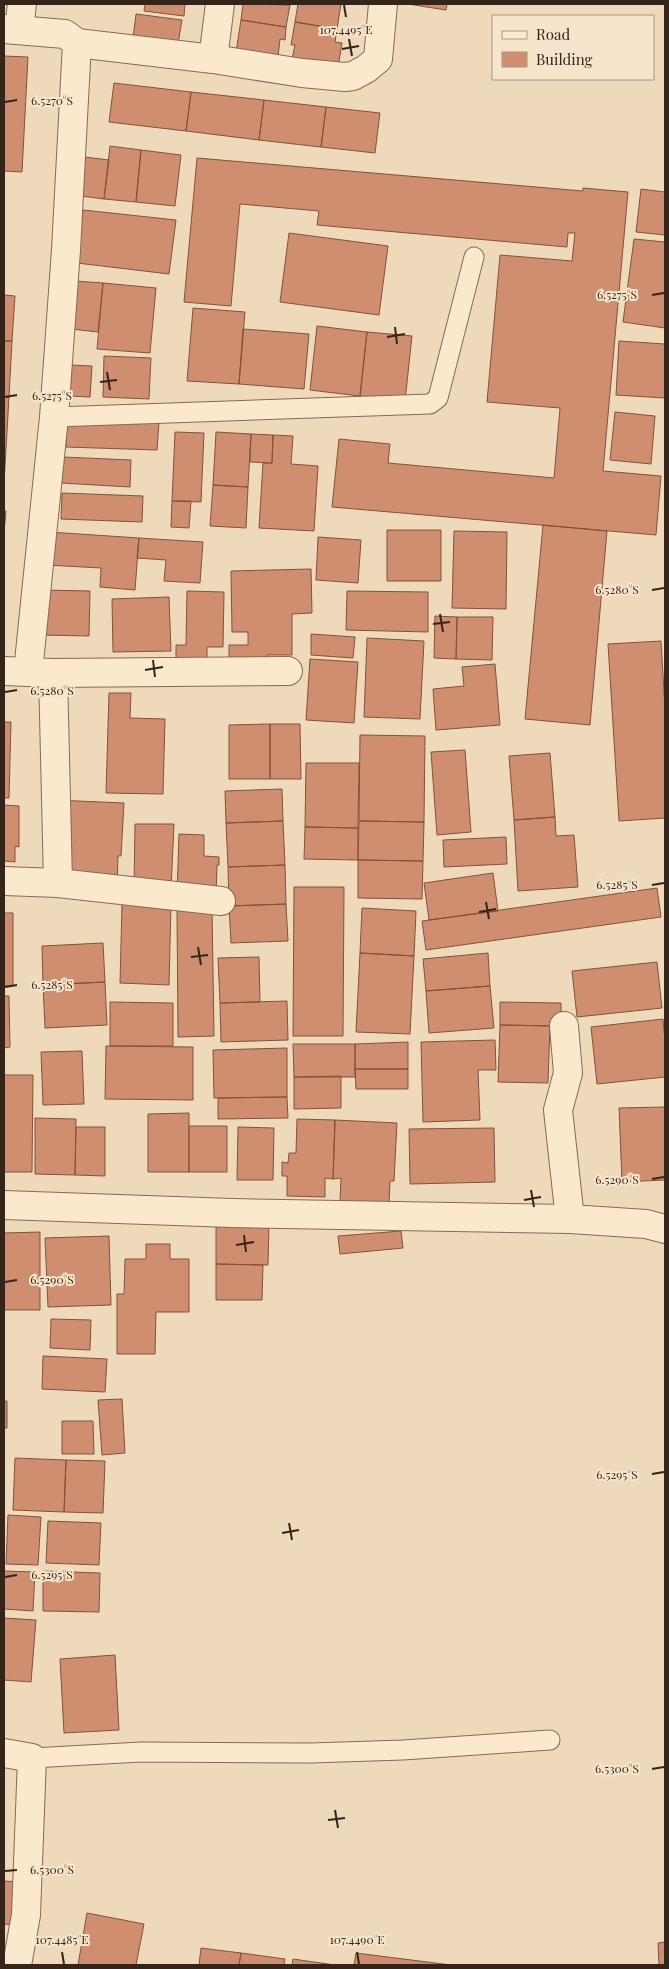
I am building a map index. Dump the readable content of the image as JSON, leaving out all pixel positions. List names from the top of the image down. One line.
{"legend":["Road","Building"],"coordinates":["107.4495°E","6.5270°S","6.5275°S","6.5280°S","6.5285°S","6.5290°S","6.5295°S","6.5300°S","107.4485°E","107.4490°E"]}
